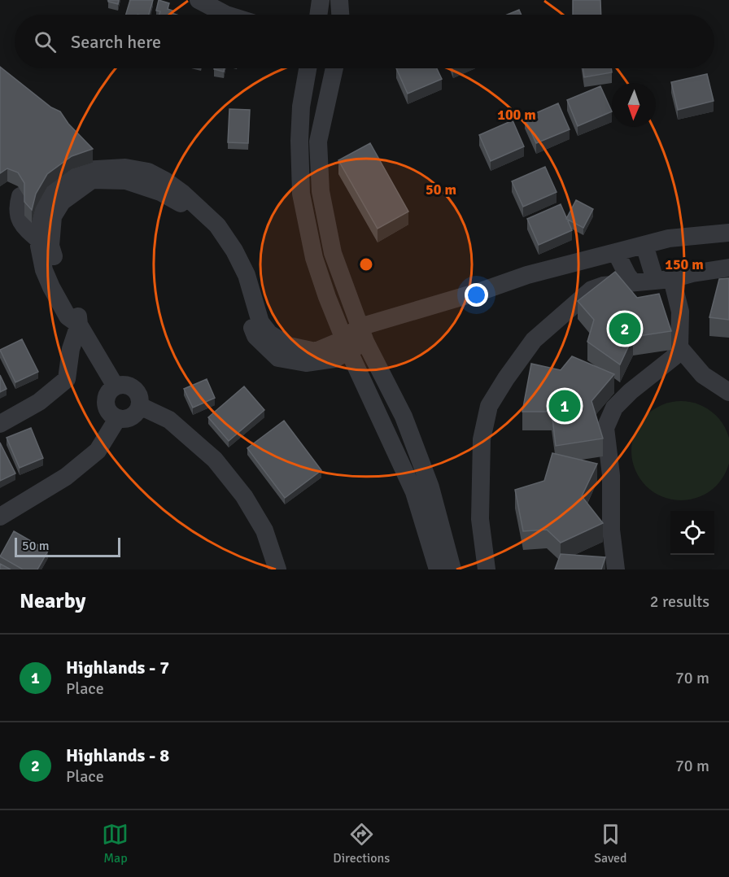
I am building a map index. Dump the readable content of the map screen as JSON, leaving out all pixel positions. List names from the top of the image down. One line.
{"scale_bar":"50 m","north":"bottom","page":{"search":"Search here","pins":["2","1"],"scale":"50 m","heading":["Nearby","2 results"],"list":[{"mark":"1","name":"Highlands - 7","note":"Place","value":"70 m"},{"mark":"2","name":"Highlands - 8","note":"Place","value":"70 m"}],"nav":["Map","Directions","Saved"]},"rings":["100 m","50 m","150 m"]}
